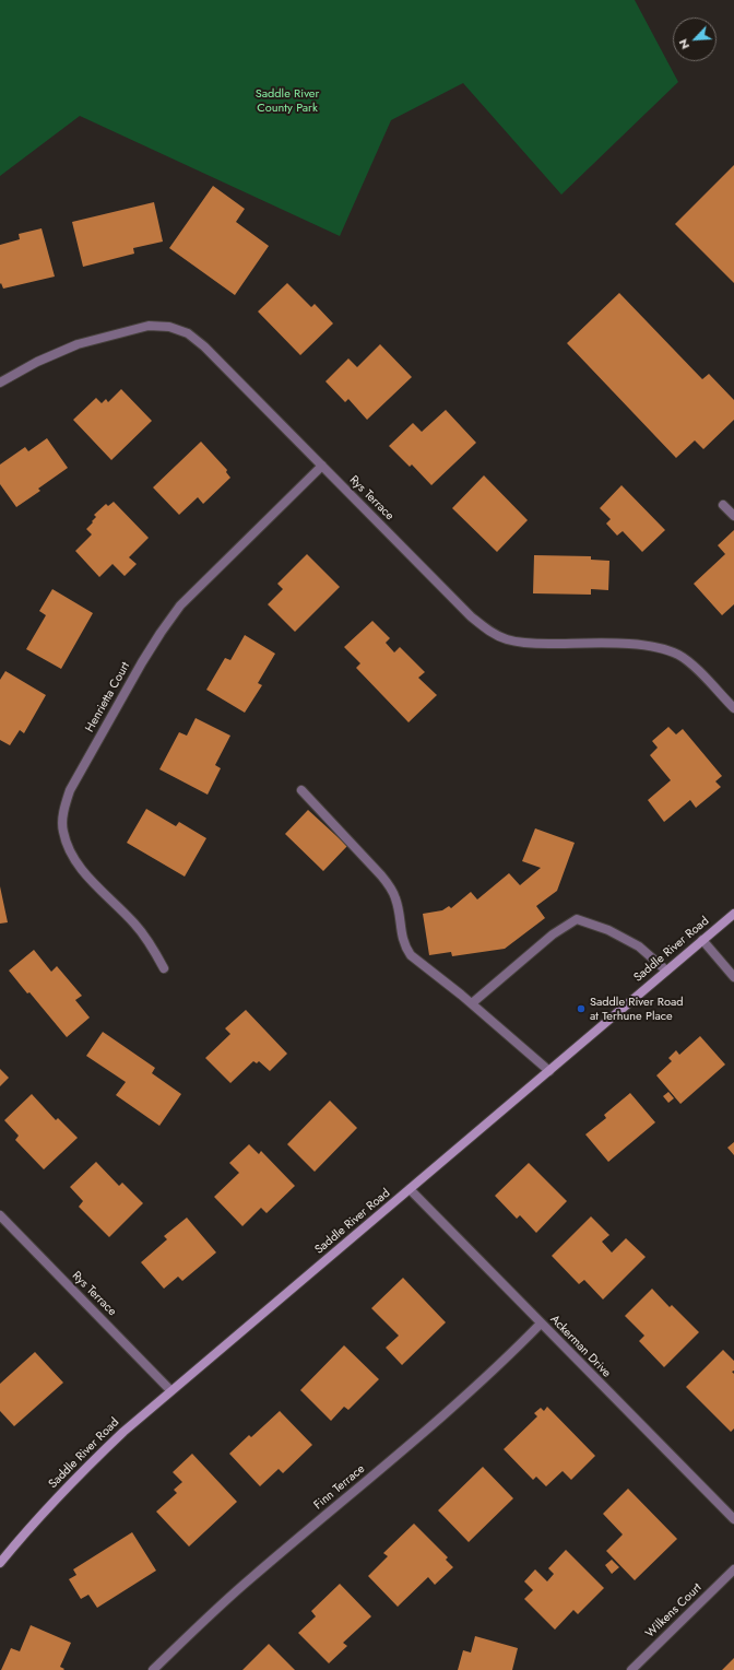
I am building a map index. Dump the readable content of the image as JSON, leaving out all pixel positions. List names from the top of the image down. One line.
{"streets":{"main road":["Saddle River Road"],"street":["Rys Terrace","Henrietta Court","Ackerman Drive","Finn Terrace","Wilkens Court"]},"crossings":[["Rys Terrace","Henrietta Court"],["Rys Terrace","Saddle River Road"],["Saddle River Road","Ackerman Drive"],["Ackerman Drive","Finn Terrace"]],"parks":["Saddle River County Park"],"places":["Saddle River Road at Terhune Place"],"north":"bottom left"}
